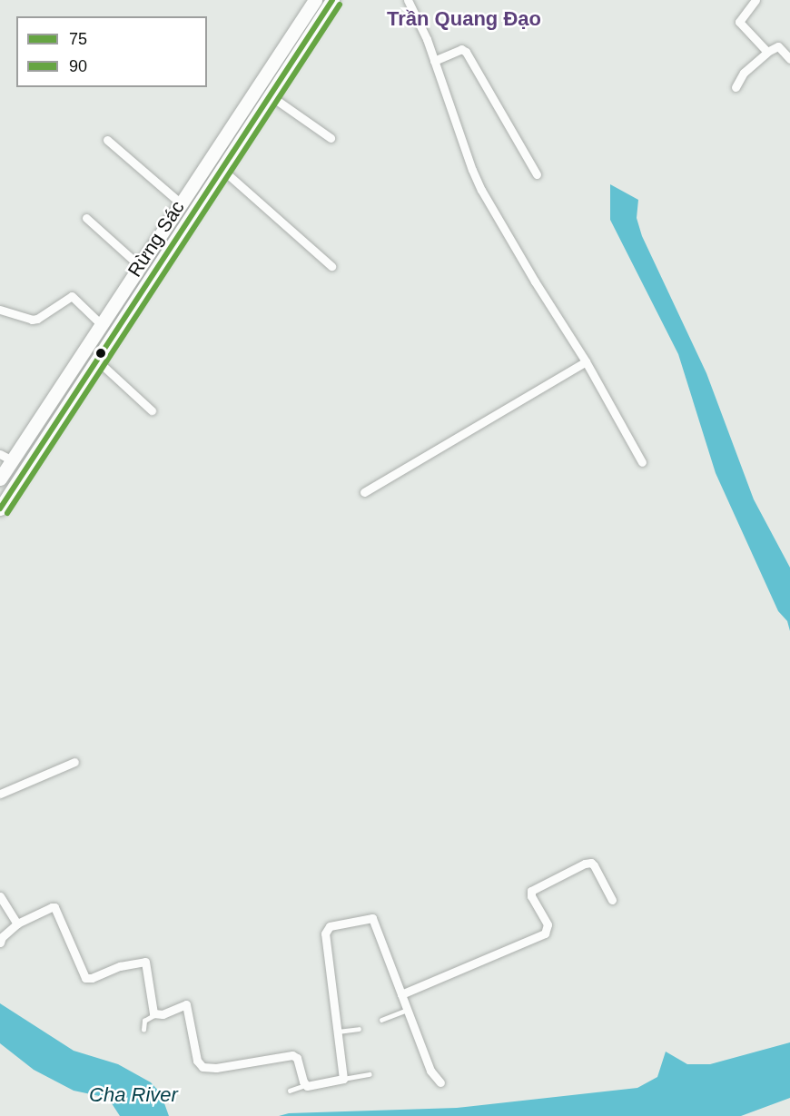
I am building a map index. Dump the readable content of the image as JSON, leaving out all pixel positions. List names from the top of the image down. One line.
{"streets":{"main road":["Rừng Sác"]},"districts":["Trần Quang Đạo"],"water":["Cha River"],"lines":["transit line 75","transit line 90"],"legend":["75","90"]}
